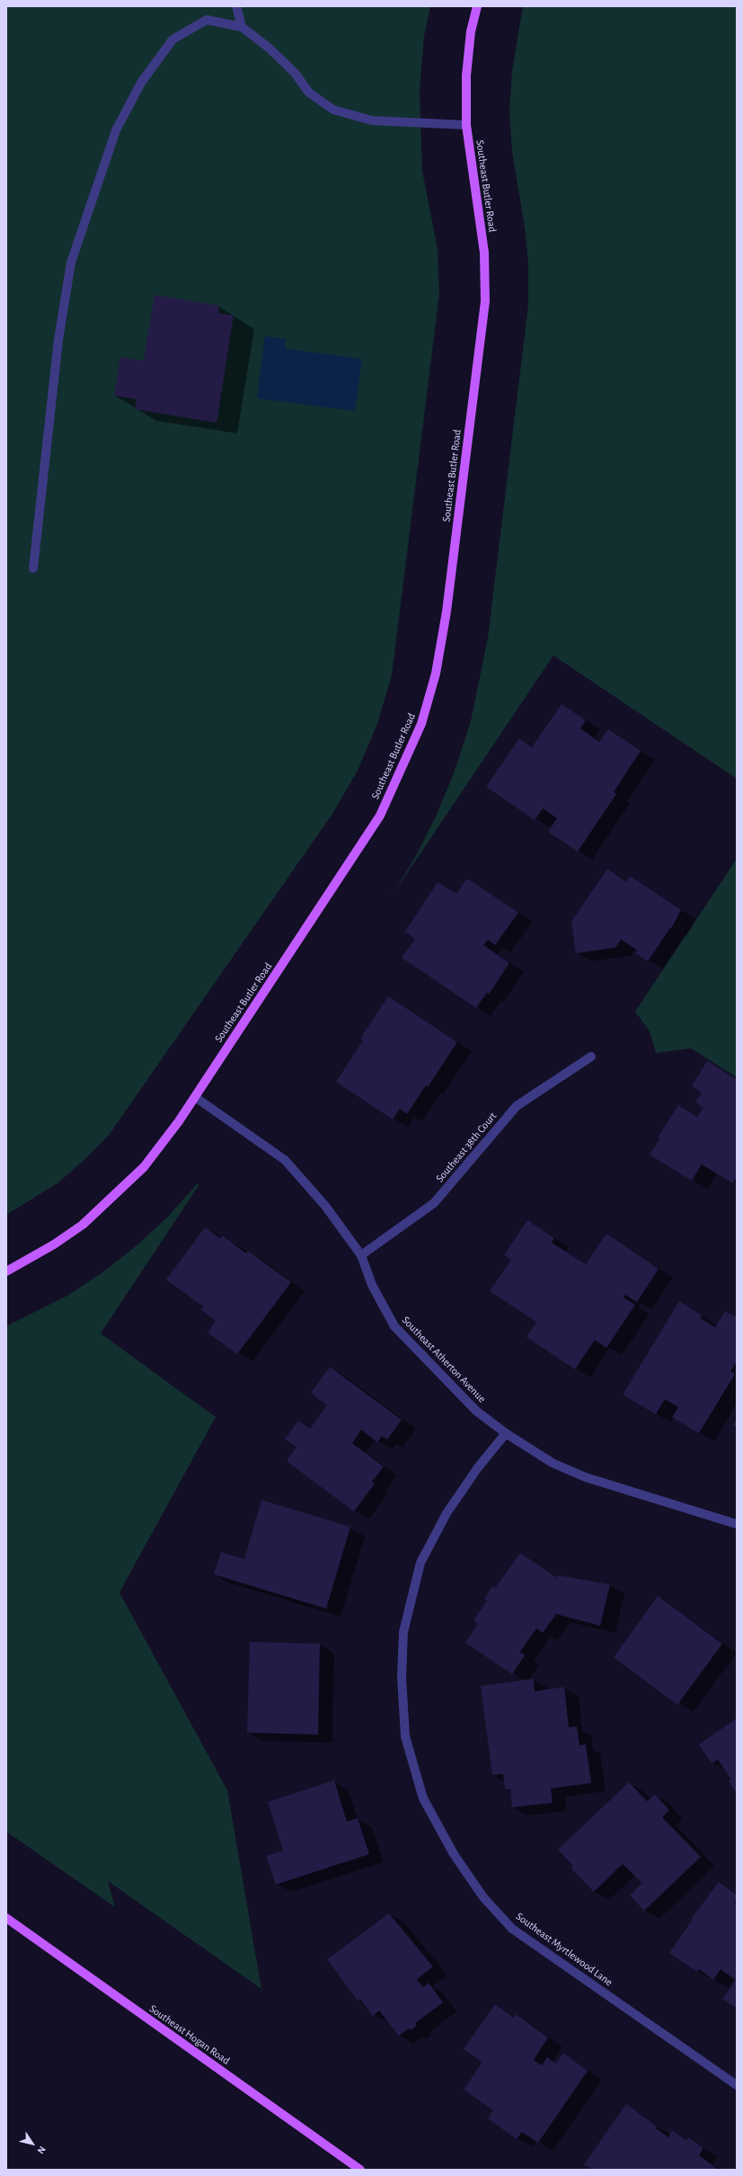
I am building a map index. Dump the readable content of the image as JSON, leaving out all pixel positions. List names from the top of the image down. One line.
{"streets":{"main road":["Southeast Butler Road","Southeast Hogan Road"],"street":["Southeast 38th Court","Southeast Atherton Avenue","Southeast Myrtlewood Lane"]},"crossings":[["Southeast Butler Road","Southeast Atherton Avenue"],["Southeast 38th Court","Southeast Atherton Avenue"],["Southeast Atherton Avenue","Southeast Myrtlewood Lane"]],"north":"bottom right"}
